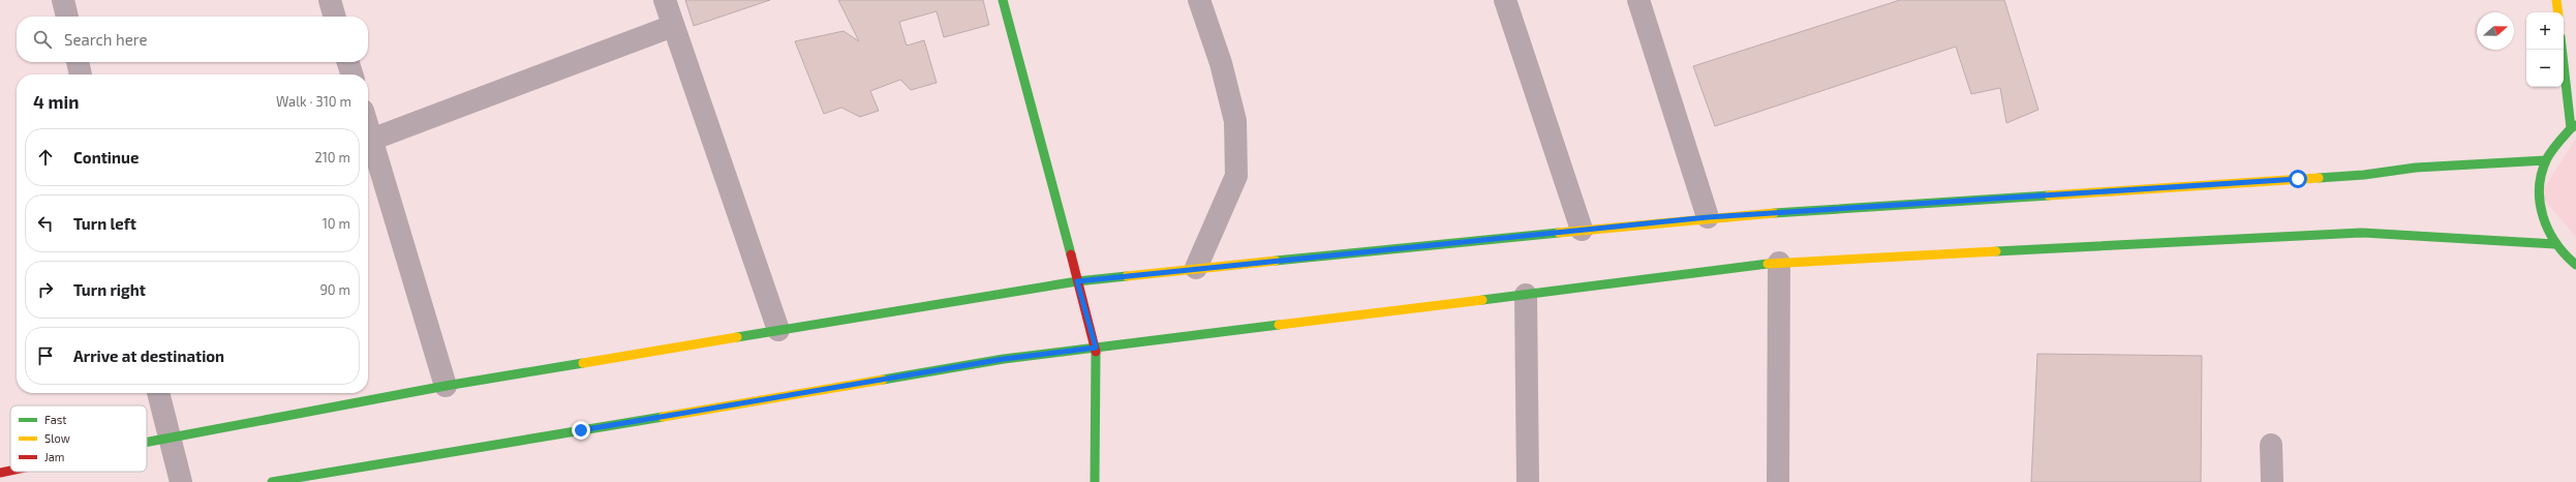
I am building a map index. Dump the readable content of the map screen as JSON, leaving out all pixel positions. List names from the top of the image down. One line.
{"legend":["Fast","Slow","Jam"],"north":"right","page":{"map_buttons":["+","−"],"search":"Search here","heading":["4 min","Walk · 310 m"],"list":[["Continue","210 m"],["Turn left","10 m"],["Turn right","90 m"],"Arrive at destination"]}}
